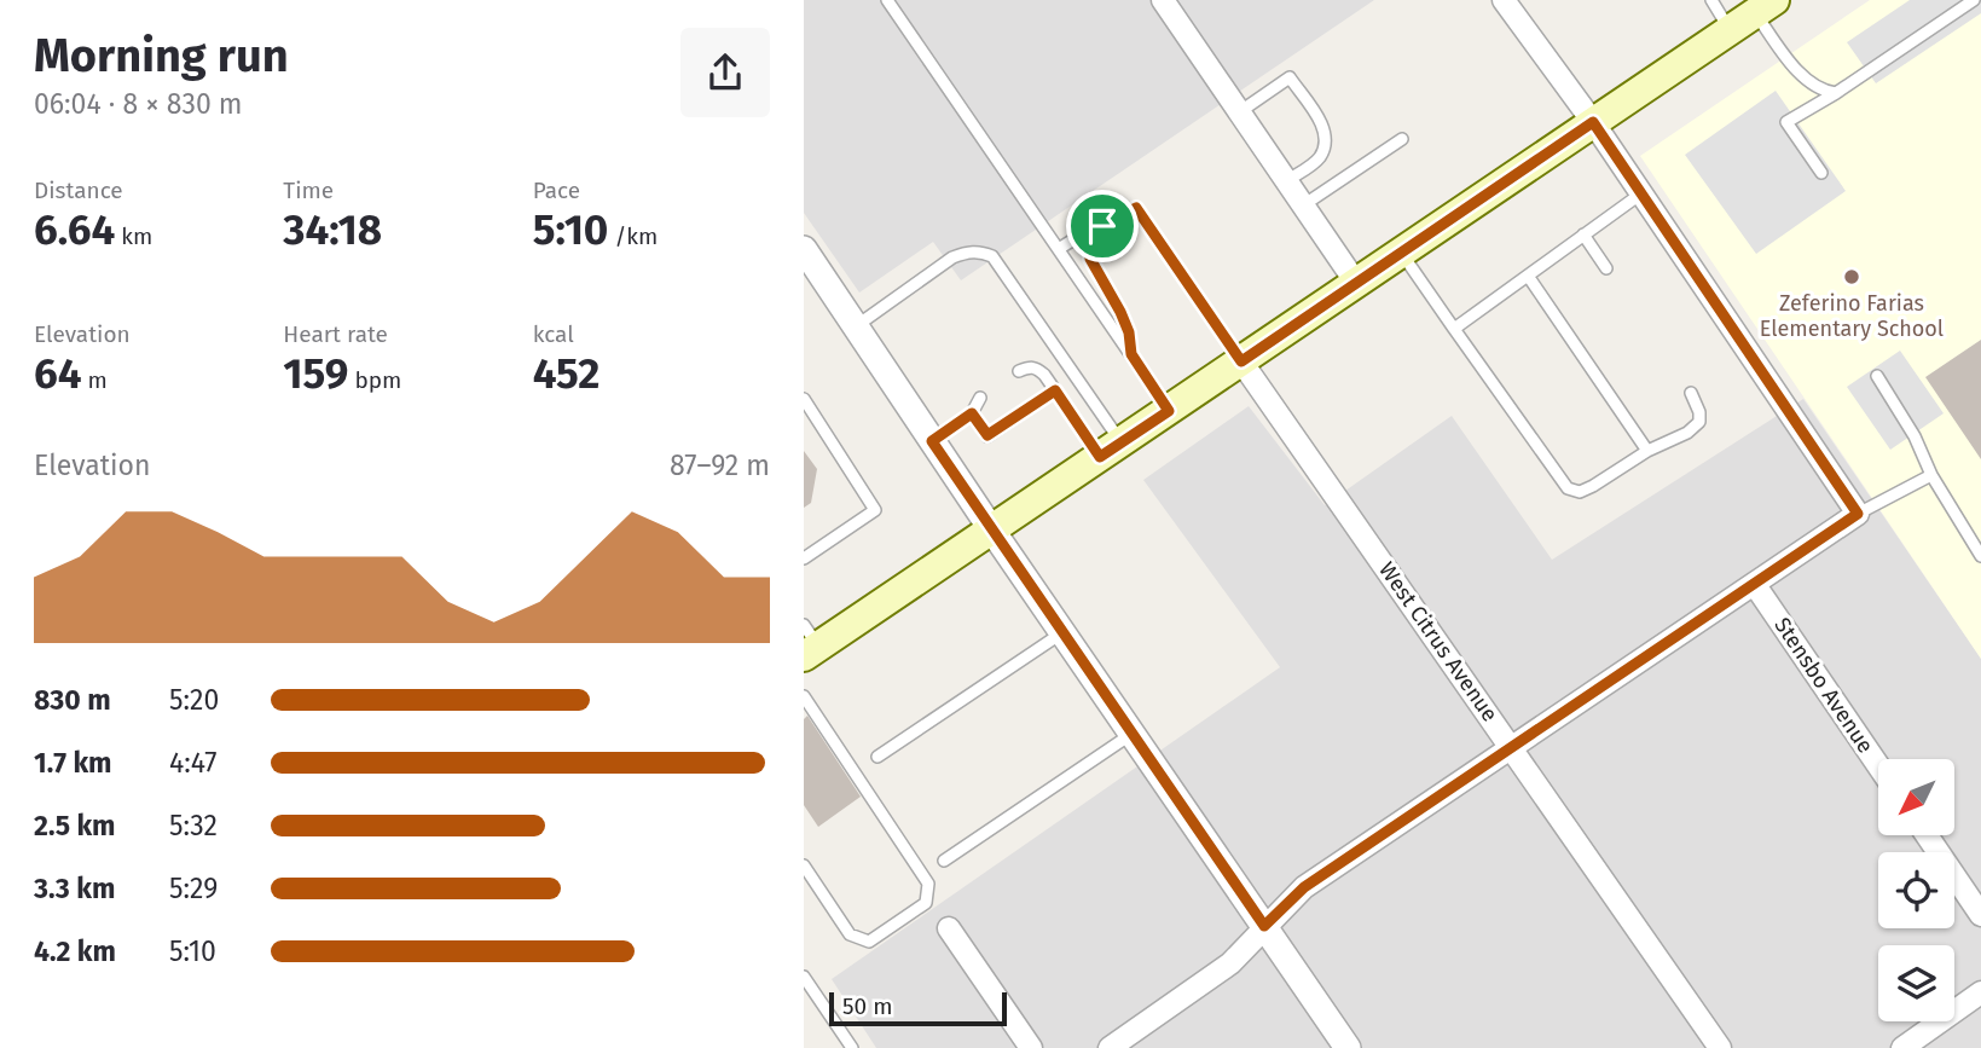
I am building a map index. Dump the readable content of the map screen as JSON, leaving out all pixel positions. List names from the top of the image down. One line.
{"streets":{"street":["West Citrus Avenue","Stensbo Avenue"]},"places":["Zeferino Farias Elementary School"],"scale_bar":"50 m","north":"bottom left","page":{"heading":["Morning run","06:04 · 8 × 830 m"],"stats":[["Distance","6.64 km"],["Time","34:18"],["Pace","5:10 /km"],["Elevation","64 m"],["Heart rate","159 bpm"],["kcal","452"]],"chart":["Elevation","87–92 m"],"list":[{"name":"830 m","note":"5:20"},{"name":"1.7 km","note":"4:47"},{"name":"2.5 km","note":"5:32"},{"name":"3.3 km","note":"5:29"},{"name":"4.2 km","note":"5:10"}],"scale":"50 m"}}
